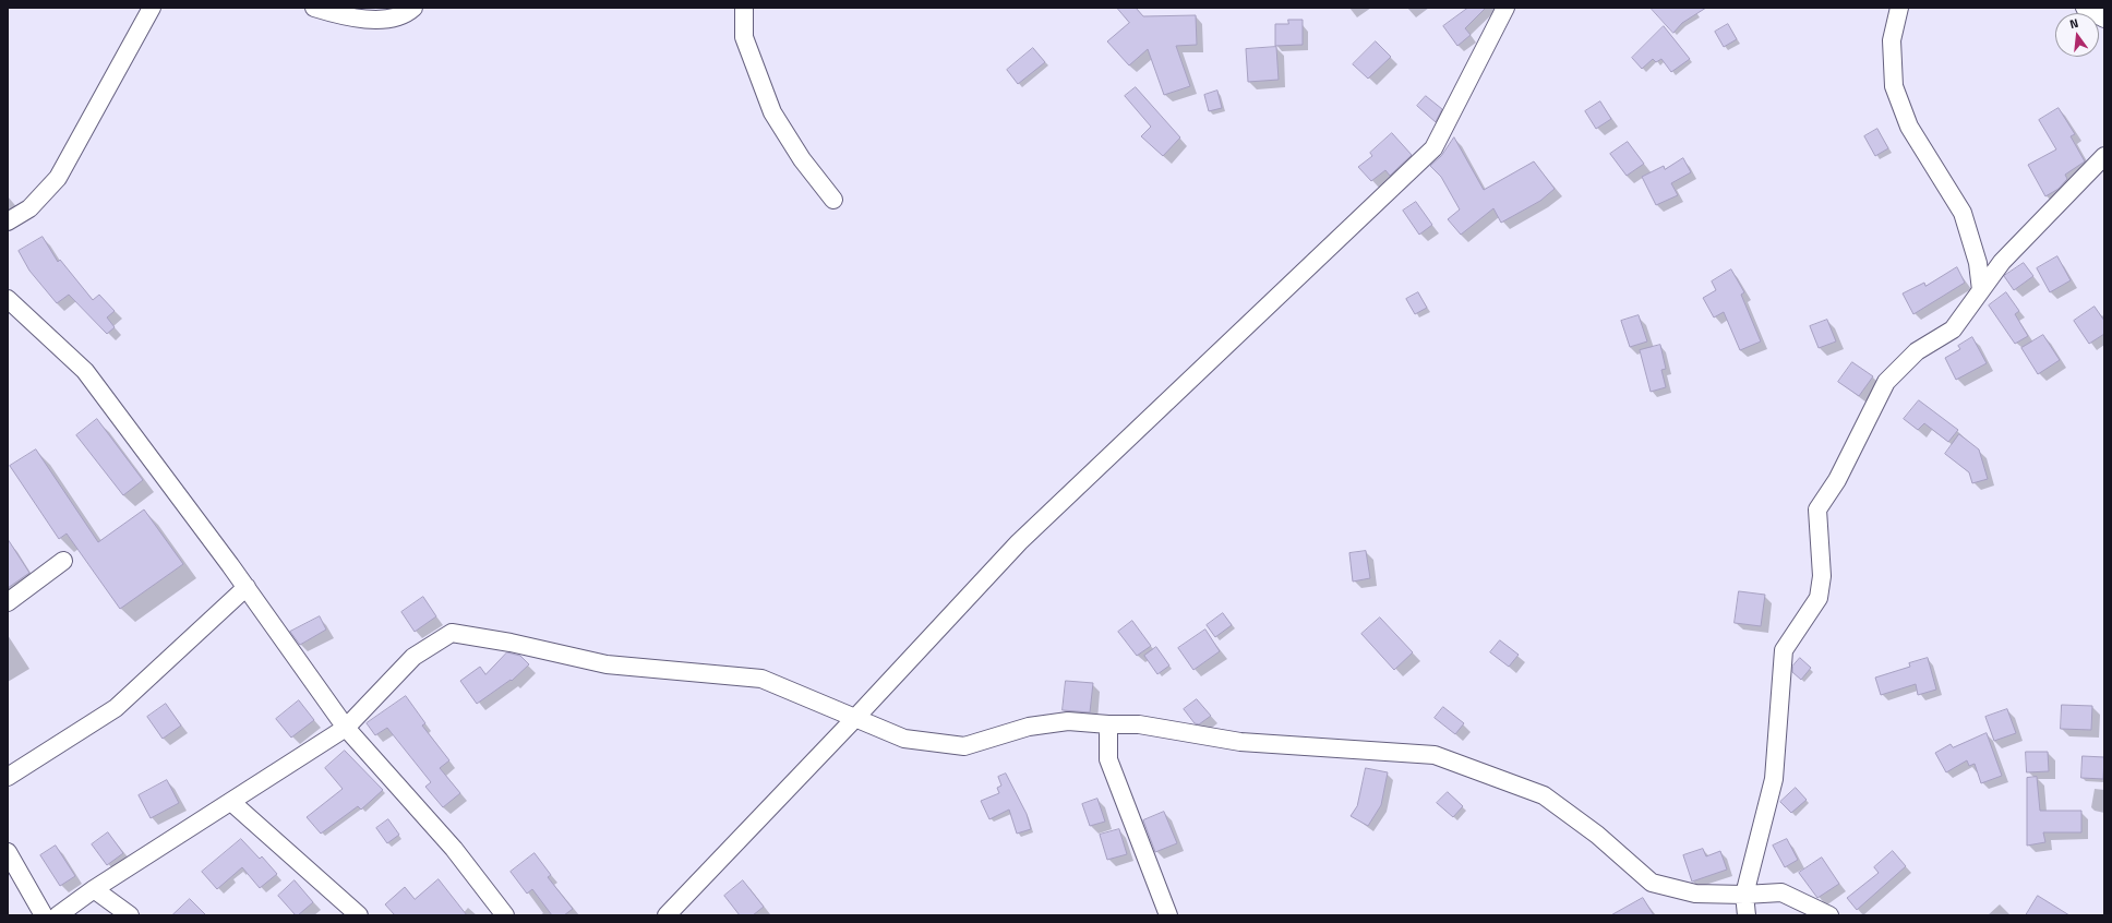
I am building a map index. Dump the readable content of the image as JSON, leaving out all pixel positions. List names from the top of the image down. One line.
{"north":"top"}
